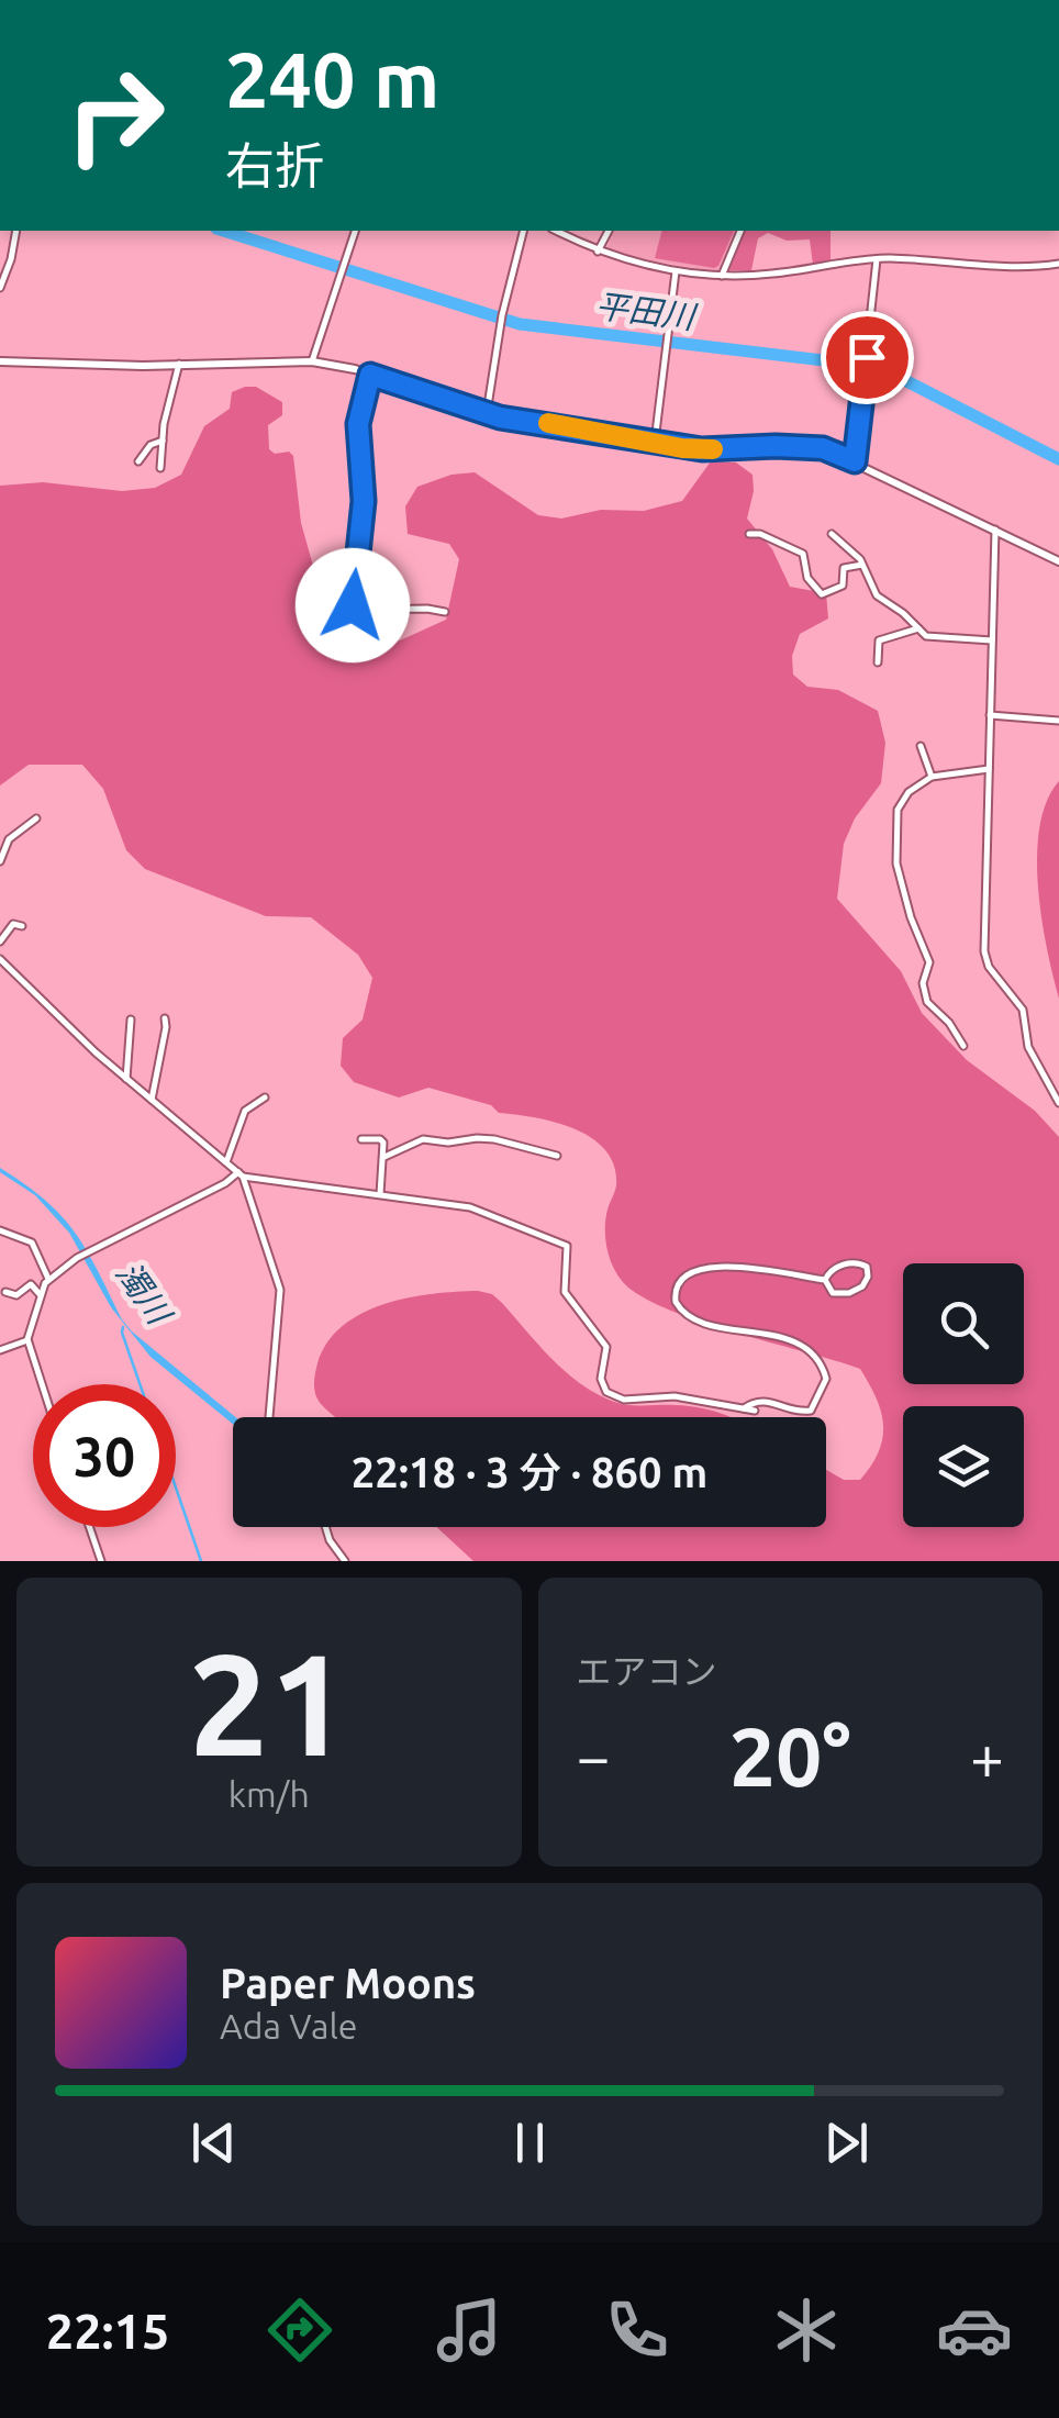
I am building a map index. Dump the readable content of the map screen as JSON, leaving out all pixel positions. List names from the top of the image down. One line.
{"water":["平田川","濁川"],"page":{"turn":["240 m","右折"],"limit":"30","trip":"22:18 · 3 分 · 860 m","tile":[["21","km/h"],"エアコン"],"heat":["−","20°","+"],"song":["Paper Moons","Ada Vale"],"tabs":"22:15"}}
